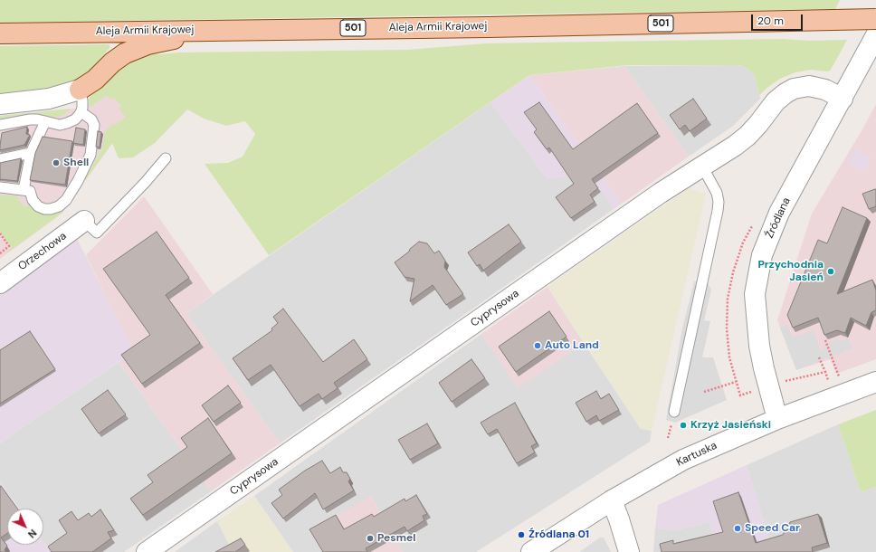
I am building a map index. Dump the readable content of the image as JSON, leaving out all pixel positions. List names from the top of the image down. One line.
{"streets":{"main road":["501","Aleja Armii Krajowej"],"street":["Źródlana","Orzechowa","Cyprysowa","Kartuska"]},"crossings":[["Źródlana","Cyprysowa"],["Źródlana","Kartuska"]],"places":["Shell","Przychodnia Jasień","Auto Land","Krzyż Jasieński","Speed Car","Źródlana 01","Pesmel"],"scale_bar":"20 m","north":"bottom right"}
